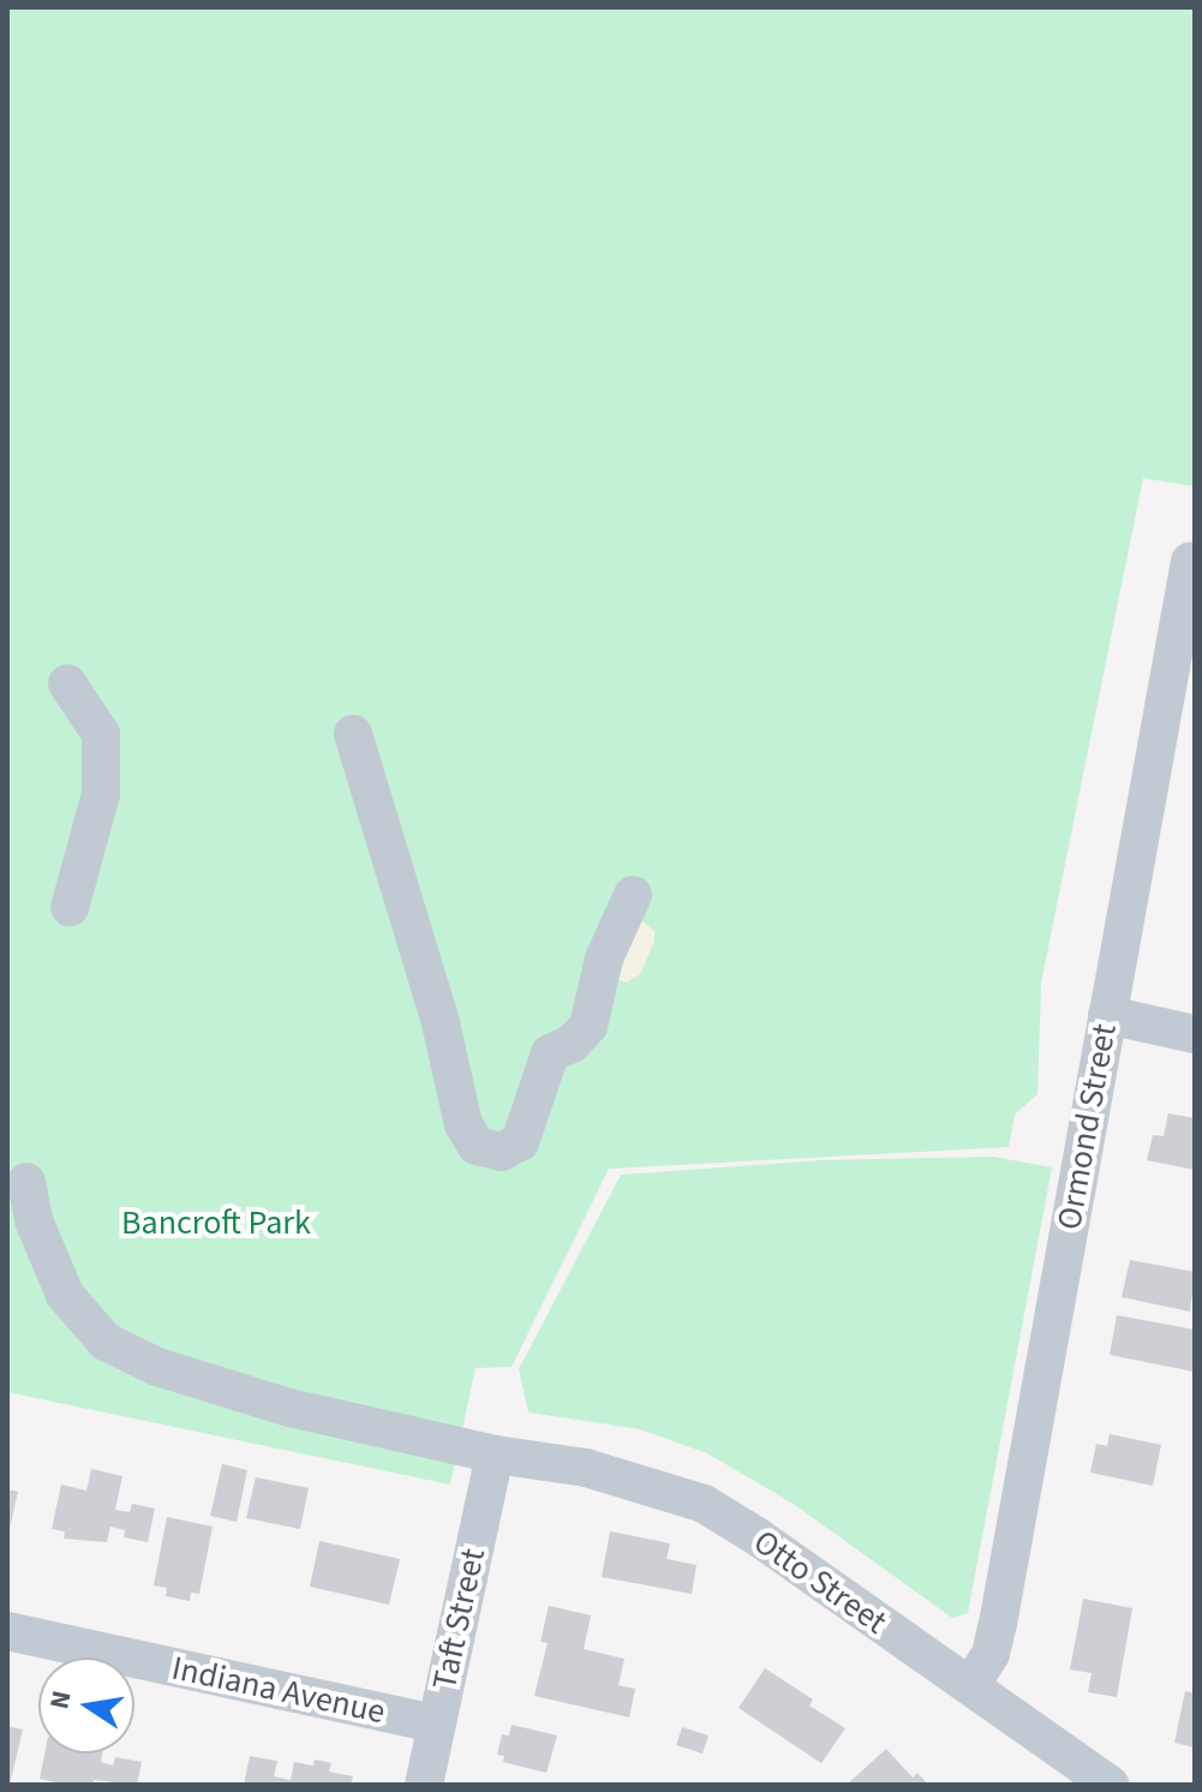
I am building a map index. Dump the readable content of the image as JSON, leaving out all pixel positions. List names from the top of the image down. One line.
{"streets":{"street":["Ormond Street","Otto Street","Taft Street","Indiana Avenue"]},"crossings":[["Ormond Street","Otto Street"],["Otto Street","Taft Street"],["Taft Street","Indiana Avenue"]],"parks":["Bancroft Park"],"north":"left"}
